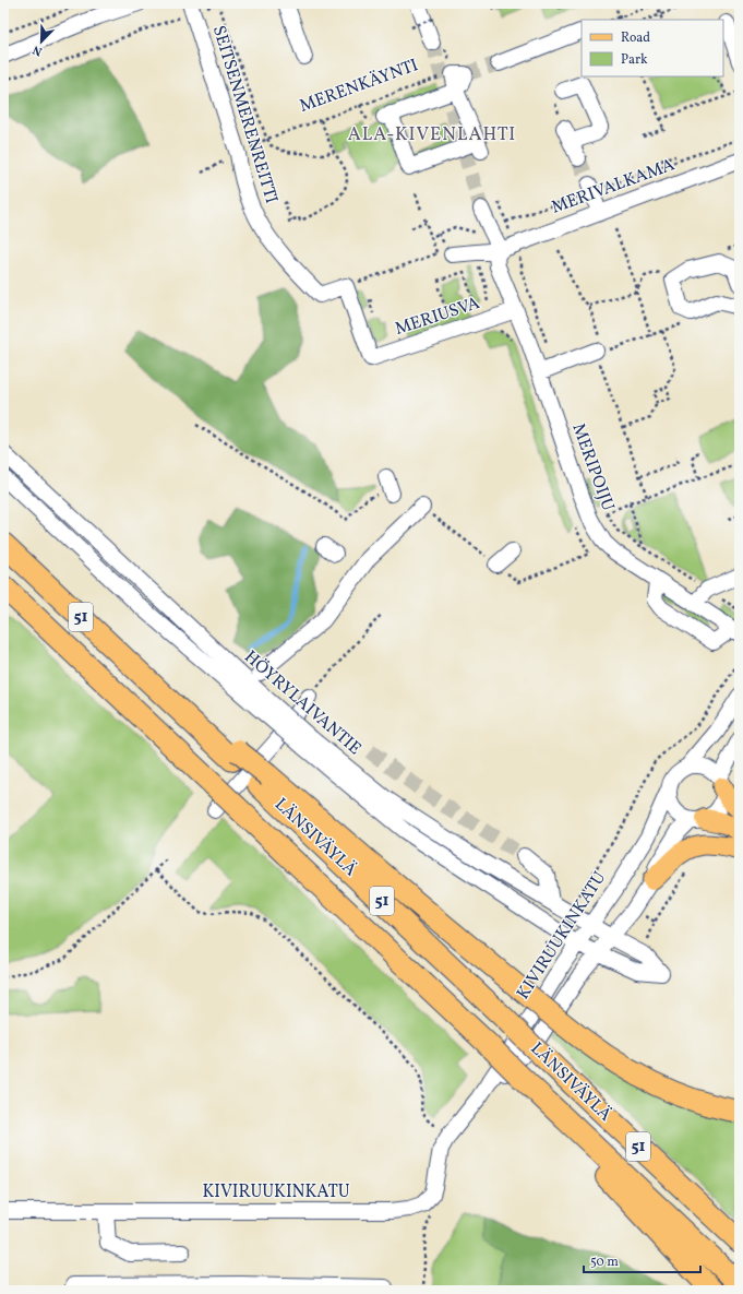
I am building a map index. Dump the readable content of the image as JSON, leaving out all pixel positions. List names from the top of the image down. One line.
{"streets":{"highway":["51","LÄNSIVÄYLÄ"],"street":["SEITSENMERENREITTI","MERIVALKAMA","MERIUSVA","MERIPOIJU","HÖYRYLAIVANTIE","KIVIRUUKINKATU"],"path":["MERENKÄYNTI"]},"crossings":[["SEITSENMERENREITTI","MERIUSVA"],["MERIVALKAMA","MERIPOIJU"],["MERIUSVA","MERIPOIJU"],["HÖYRYLAIVANTIE","KIVIRUUKINKATU"]],"districts":["ALA-KIVENLAHTI"],"legend":["Road","Park"],"scale_bar":"50 m","north":"bottom left"}
